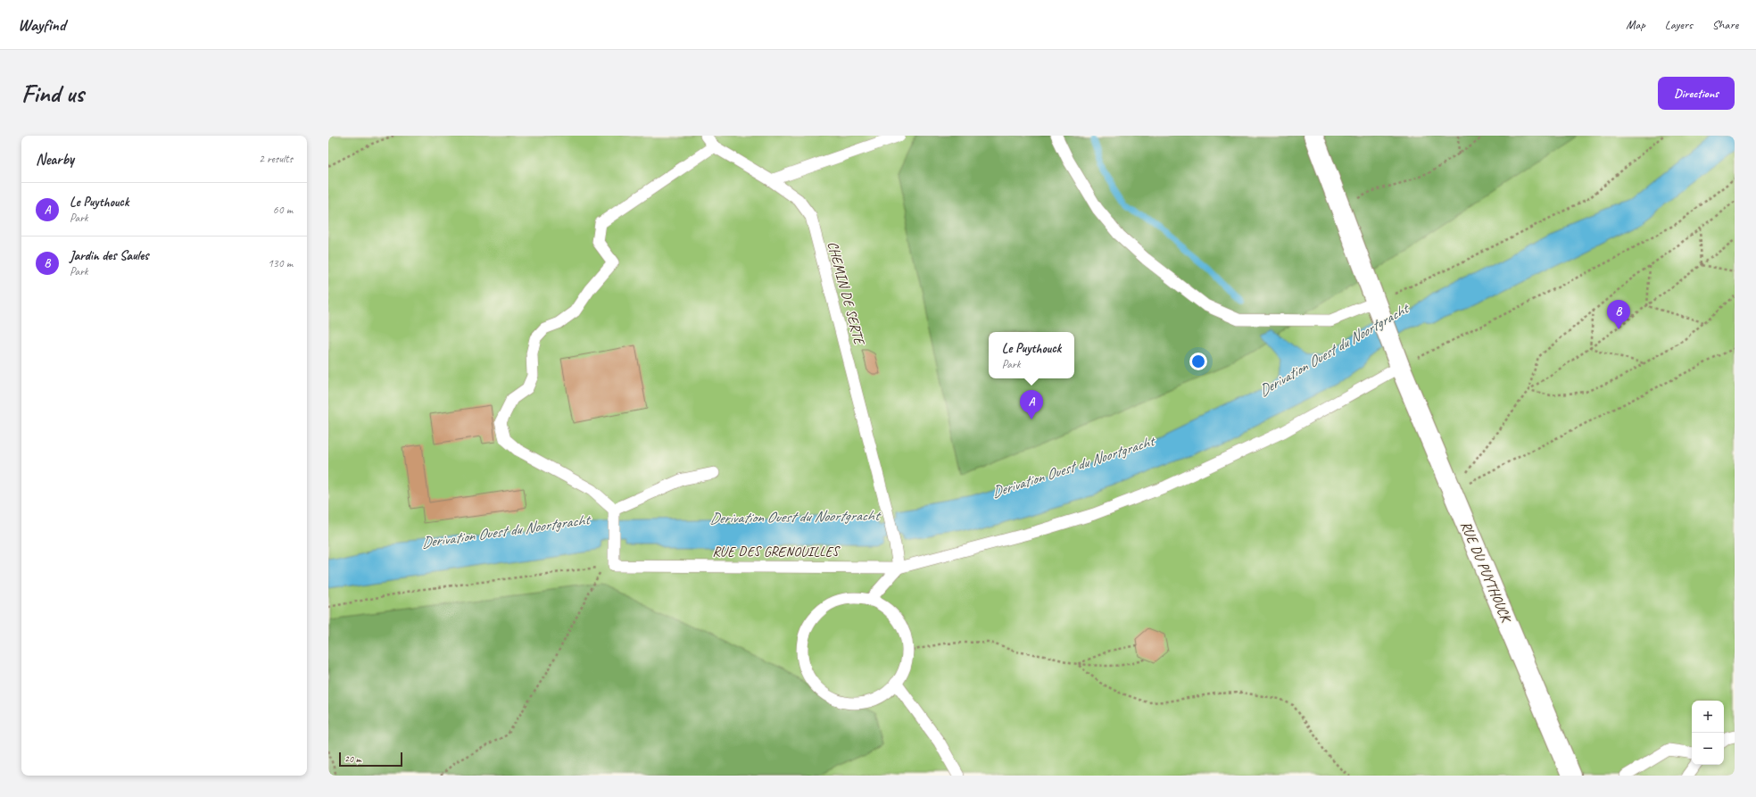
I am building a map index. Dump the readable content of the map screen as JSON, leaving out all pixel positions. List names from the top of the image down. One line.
{"streets":{"street":["RUE DU PUYTHOUCK"],"lane":["CHEMIN DE SERTE","RUE DES GRENOUILLES"]},"crossings":[["CHEMIN DE SERTE","RUE DES GRENOUILLES"],["RUE DES GRENOUILLES","RUE DU PUYTHOUCK"]],"water":["Derivation Ouest du Noortgracht"],"scale_bar":"20 m","page":{"header":"Wayfind","nav":["Map","Layers","Share"],"buttons":"Directions","title":"Find us","heading":["Nearby","2 results"],"list":[{"mark":"A","name":"Le Puythouck","note":"Park","value":"60 m"},{"mark":"B","name":"Jardin des Saules","note":"Park","value":"130 m"}],"pins":["B","A"],"popup":["Le Puythouck","Park"],"map_buttons":["+","−"],"scale":"20 m"}}
